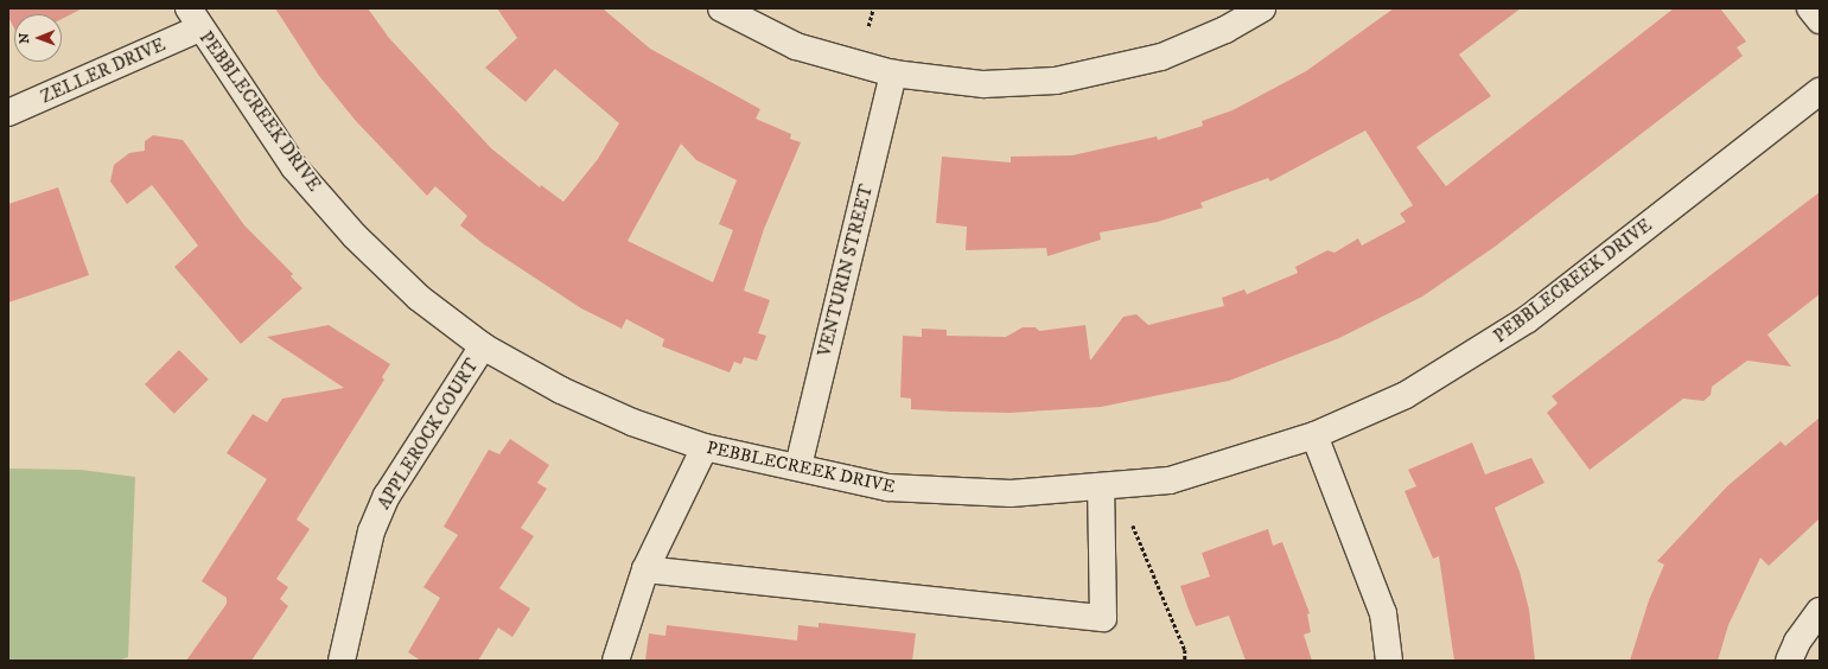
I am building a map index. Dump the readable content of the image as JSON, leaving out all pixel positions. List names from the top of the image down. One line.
{"streets":{"street":["ZELLER DRIVE","PEBBLECREEK DRIVE","VENTURIN STREET","APPLEROCK COURT"]},"crossings":[["ZELLER DRIVE","PEBBLECREEK DRIVE"],["PEBBLECREEK DRIVE","VENTURIN STREET"],["PEBBLECREEK DRIVE","APPLEROCK COURT"]],"north":"left"}
